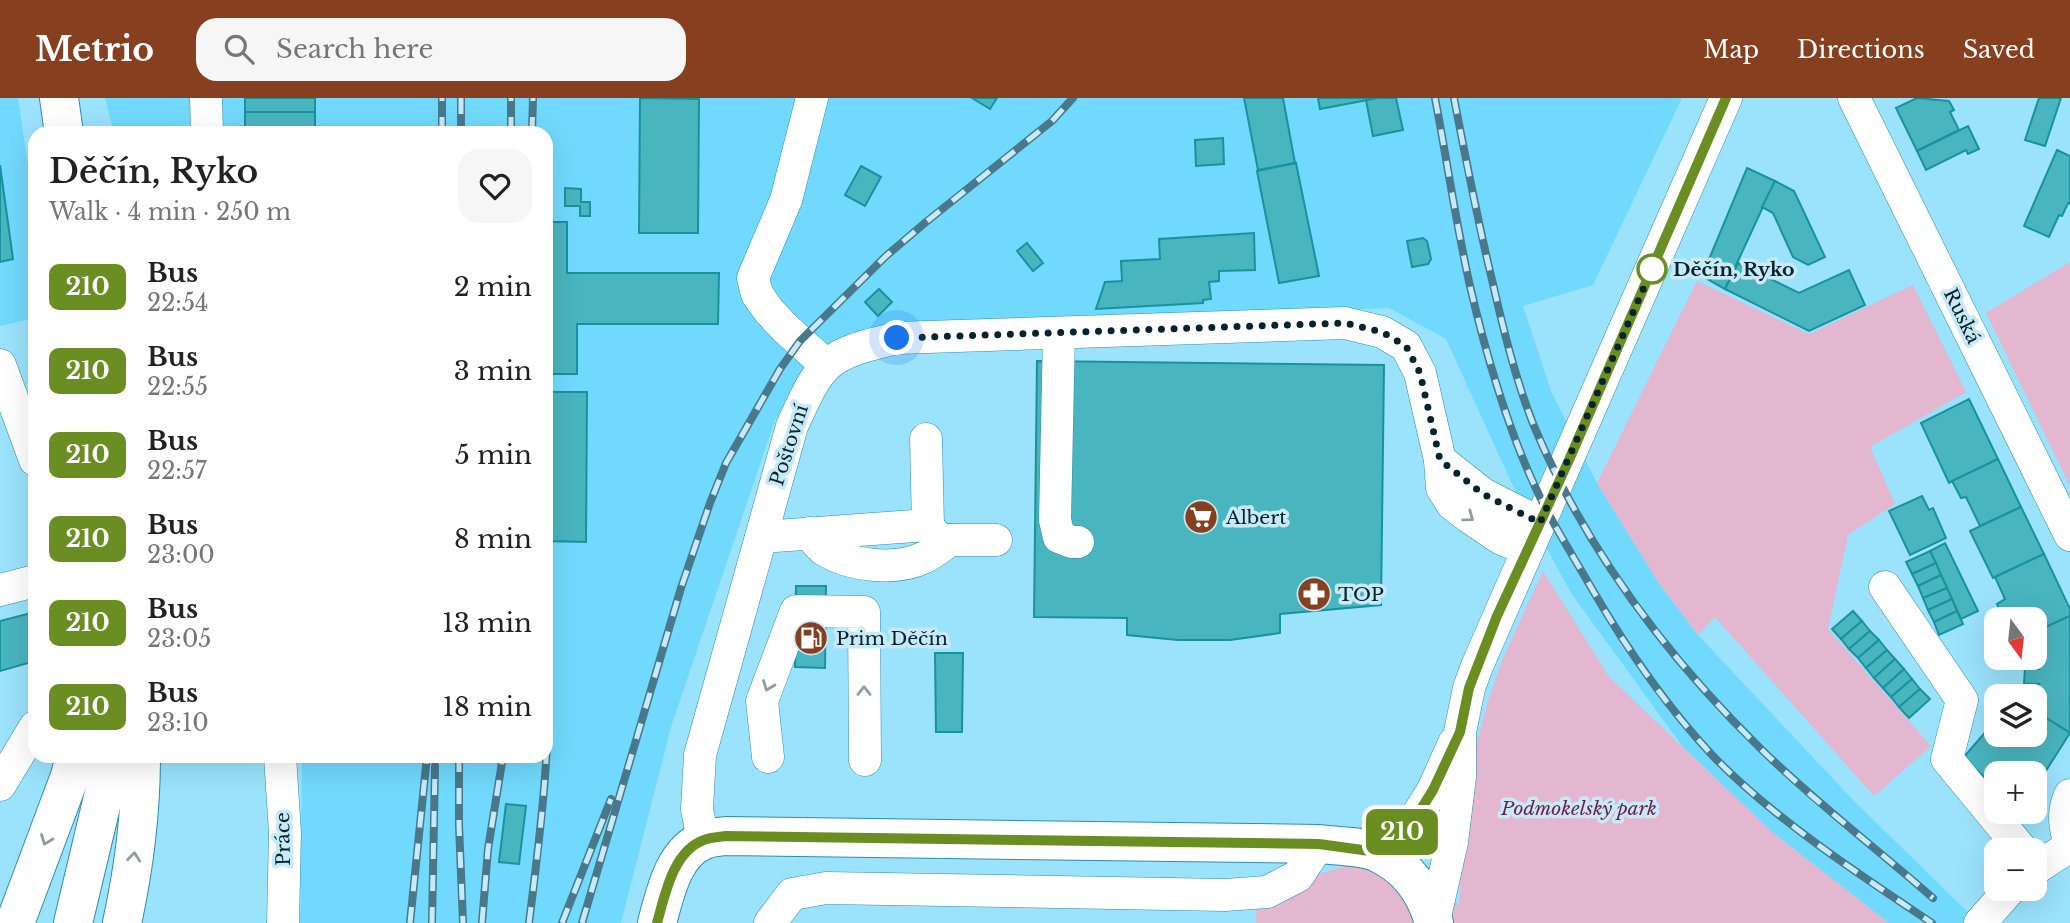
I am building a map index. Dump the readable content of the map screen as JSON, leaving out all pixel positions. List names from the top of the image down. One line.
{"streets":{"street":["Ruská","Poštovní","Práce"]},"parks":["Podmokelský park"],"places":{"other":["Děčín, Ryko"],"supermarket":["Albert"],"pharmacy":["TOP"],"fuel station":["Prim Děčín"]},"lines":["bus line 210"],"north":"bottom","page":{"header":"Metrio","search":"Search here","nav":["Map","Directions","Saved"],"on_map":"210","heading":["Děčín, Ryko","Walk · 4 min · 250 m"],"list":[{"mark":"210","name":"Bus","note":"22:54","value":"2 min"},{"mark":"210","name":"Bus","note":"22:55","value":"3 min"},{"mark":"210","name":"Bus","note":"22:57","value":"5 min"},{"mark":"210","name":"Bus","note":"23:00","value":"8 min"},{"mark":"210","name":"Bus","note":"23:05","value":"13 min"},{"mark":"210","name":"Bus","note":"23:10","value":"18 min"}],"map_buttons":["+","−"]}}
